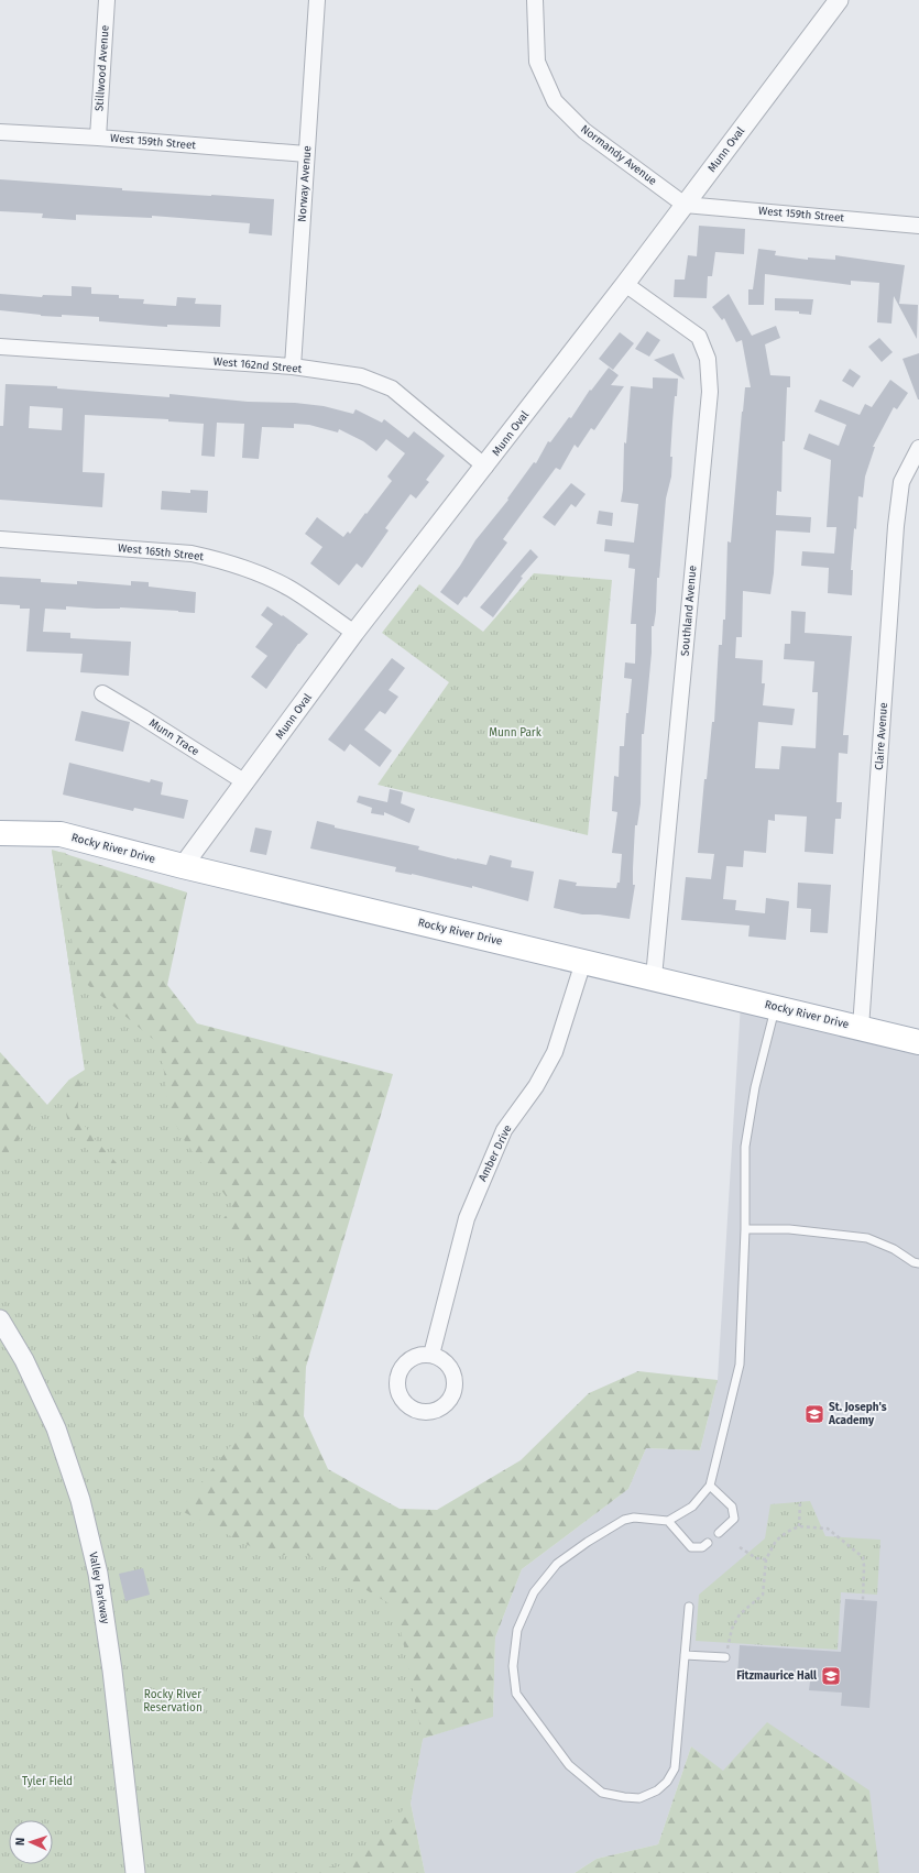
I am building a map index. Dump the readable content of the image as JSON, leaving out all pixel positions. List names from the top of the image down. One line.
{"streets":{"main road":["Rocky River Drive"],"street":["Stillwood Avenue","West 159th Street","Munn Oval","Normandy Avenue","Norway Avenue","West 162nd Street","West 165th Street","Southland Avenue","Claire Avenue","Munn Trace","Amber Drive","Valley Parkway"]},"crossings":[["Stillwood Avenue","West 159th Street"],["West 159th Street","Munn Oval"],["West 159th Street","Normandy Avenue"],["West 159th Street","Norway Avenue"],["Munn Oval","Normandy Avenue"],["Munn Oval","West 162nd Street"],["Munn Oval","West 165th Street"],["Munn Oval","Southland Avenue"],["Munn Oval","Munn Trace"],["Munn Oval","Rocky River Drive"],["Norway Avenue","West 162nd Street"],["Southland Avenue","Rocky River Drive"],["Claire Avenue","Rocky River Drive"],["Rocky River Drive","Amber Drive"]],"parks":["Munn Park","Rocky River Reservation","Tyler Field"],"places":{"school or university":["St. Joseph's Academy","Fitzmaurice Hall"]},"north":"left"}
